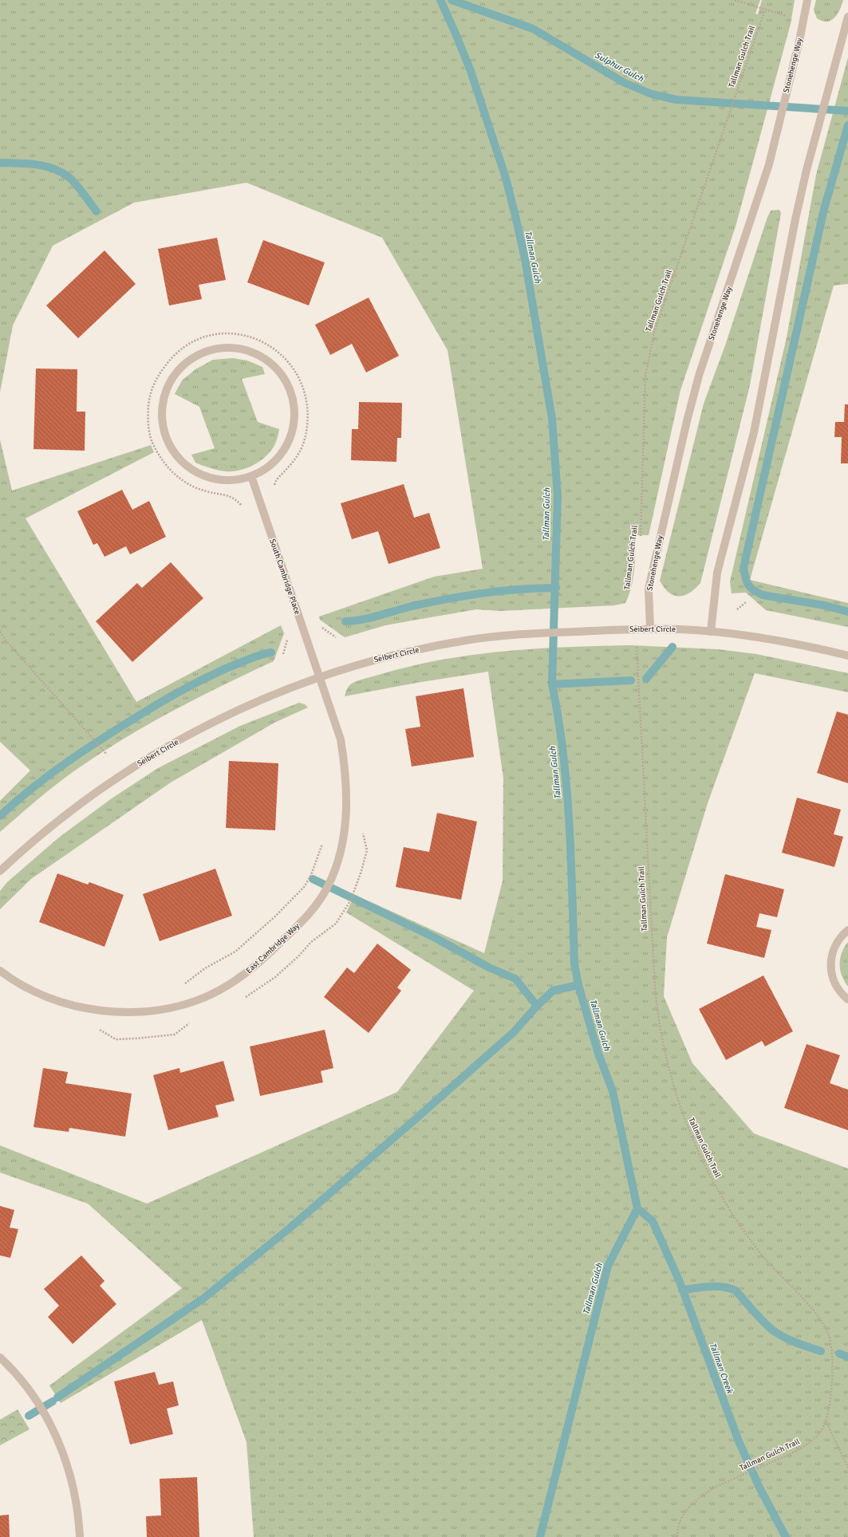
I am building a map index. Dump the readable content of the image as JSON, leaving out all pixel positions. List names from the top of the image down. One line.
{"streets":{"street":["Stonehenge Way","South Cambridge Place","Seibert Circle","East Cambridge Way"],"path":["Tallman Gulch Trail"]},"crossings":[["Stonehenge Way","Seibert Circle"],["South Cambridge Place","Seibert Circle"],["South Cambridge Place","East Cambridge Way"],["Seibert Circle","East Cambridge Way"]],"water":["Sulphur Gulch","Tallman Gulch","Tallman Creek"]}
